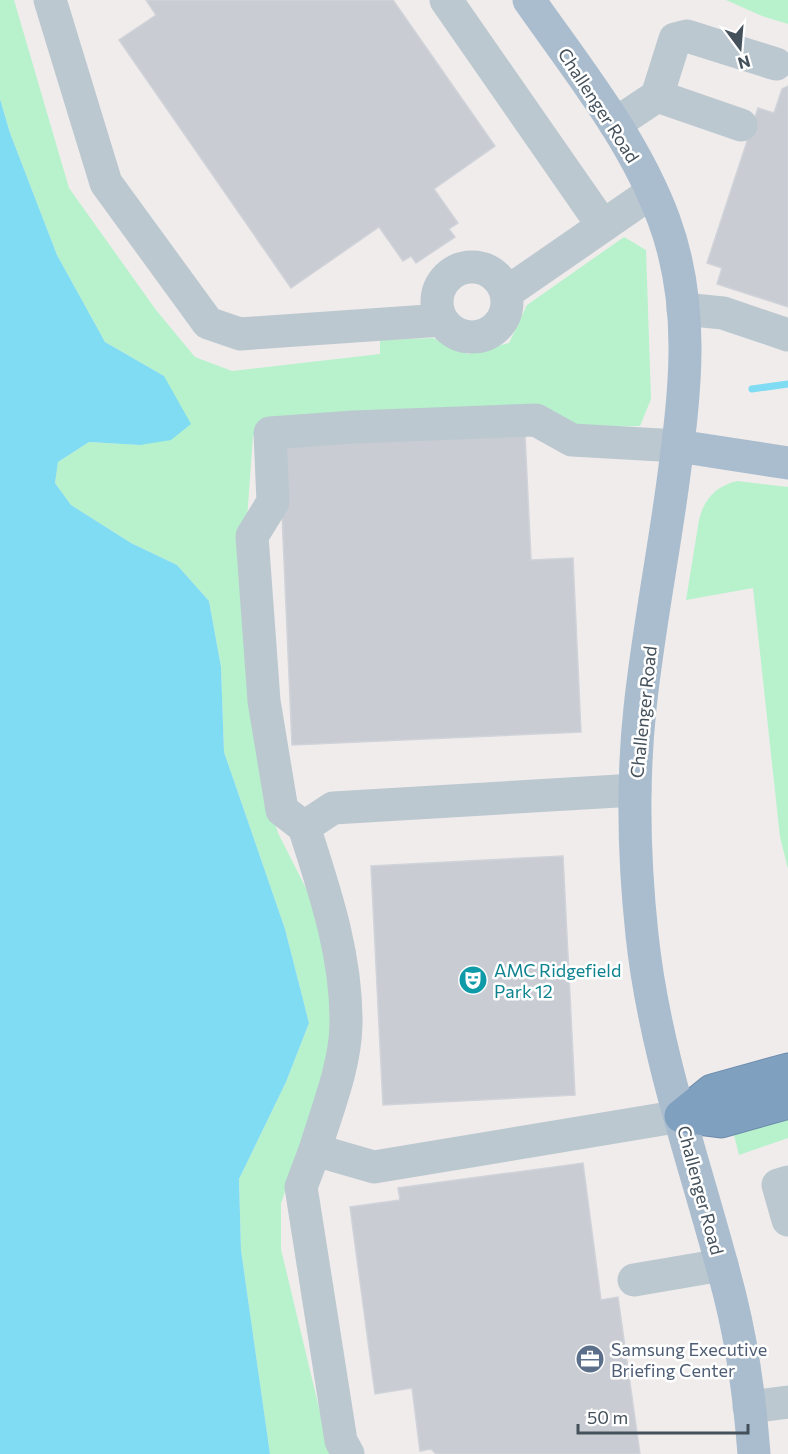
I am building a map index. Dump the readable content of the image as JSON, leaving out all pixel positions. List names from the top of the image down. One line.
{"streets":{"main road":["Challenger Road"]},"places":{"theatre":["AMC Ridgefield Park 12"],"office":["Samsung Executive Briefing Center"]},"scale_bar":"50 m","north":"bottom"}
